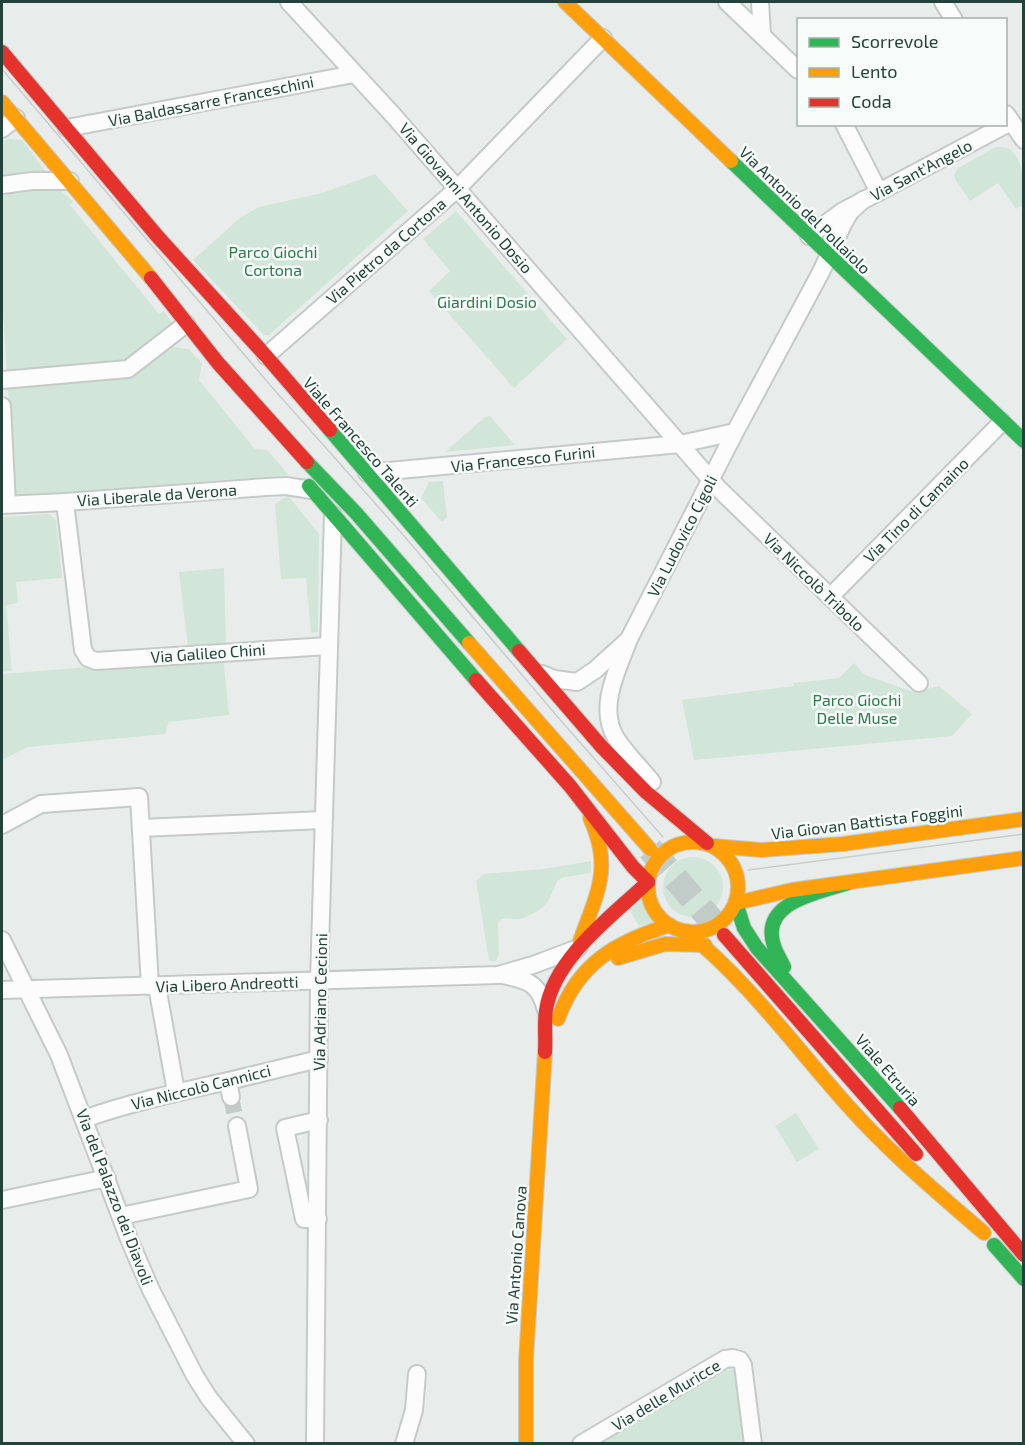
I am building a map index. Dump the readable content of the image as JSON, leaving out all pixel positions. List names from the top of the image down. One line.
{"streets":{"main road":["Via Antonio del Pollaiolo","Viale Francesco Talenti","Via Giovan Battista Foggini","Viale Etruria","Via Antonio Canova"],"street":["Via Baldassarre Franceschini","Via Sant'Angelo","Via Giovanni Antonio Dosio","Via Pietro da Cortona","Via Francesco Furini","Via Liberale da Verona","Via Tino di Camaino","Via Ludovico Cigoli","Via Niccolò Tribolo","Via Galileo Chini","Via Libero Andreotti","Via Adriano Cecioni","Via Niccolò Cannicci","Via del Palazzo dei Diavoli","Via delle Muricce"]},"crossings":[["Via Baldassarre Franceschini","Via Giovanni Antonio Dosio"],["Via Baldassarre Franceschini","Viale Francesco Talenti"],["Via Sant'Angelo","Via Antonio del Pollaiolo"],["Via Sant'Angelo","Via Ludovico Cigoli"],["Via Giovanni Antonio Dosio","Via Pietro da Cortona"],["Via Giovanni Antonio Dosio","Via Francesco Furini"],["Via Giovanni Antonio Dosio","Via Ludovico Cigoli"],["Via Giovanni Antonio Dosio","Via Niccolò Tribolo"],["Via Antonio del Pollaiolo","Via Pietro da Cortona"],["Via Antonio del Pollaiolo","Via Tino di Camaino"],["Via Antonio del Pollaiolo","Via Ludovico Cigoli"],["Via Pietro da Cortona","Viale Francesco Talenti"],["Viale Francesco Talenti","Via Francesco Furini"],["Viale Francesco Talenti","Via Ludovico Cigoli"],["Viale Francesco Talenti","Via Giovan Battista Foggini"],["Viale Francesco Talenti","Viale Etruria"],["Viale Francesco Talenti","Via Antonio Canova"],["Via Liberale da Verona","Via Galileo Chini"],["Via Tino di Camaino","Via Niccolò Tribolo"],["Via Ludovico Cigoli","Via Niccolò Tribolo"],["Via Galileo Chini","Via Adriano Cecioni"],["Via Giovan Battista Foggini","Viale Etruria"],["Via Giovan Battista Foggini","Via Antonio Canova"],["Via Libero Andreotti","Via Adriano Cecioni"],["Via Libero Andreotti","Via del Palazzo dei Diavoli"],["Via Libero Andreotti","Via Antonio Canova"],["Via Adriano Cecioni","Via Niccolò Cannicci"],["Viale Etruria","Via Antonio Canova"],["Via Niccolò Cannicci","Via del Palazzo dei Diavoli"]],"parks":["Parco Giochi Cortona","Giardini Dosio","Parco Giochi Delle Muse"],"legend":["Scorrevole","Lento","Coda"]}
